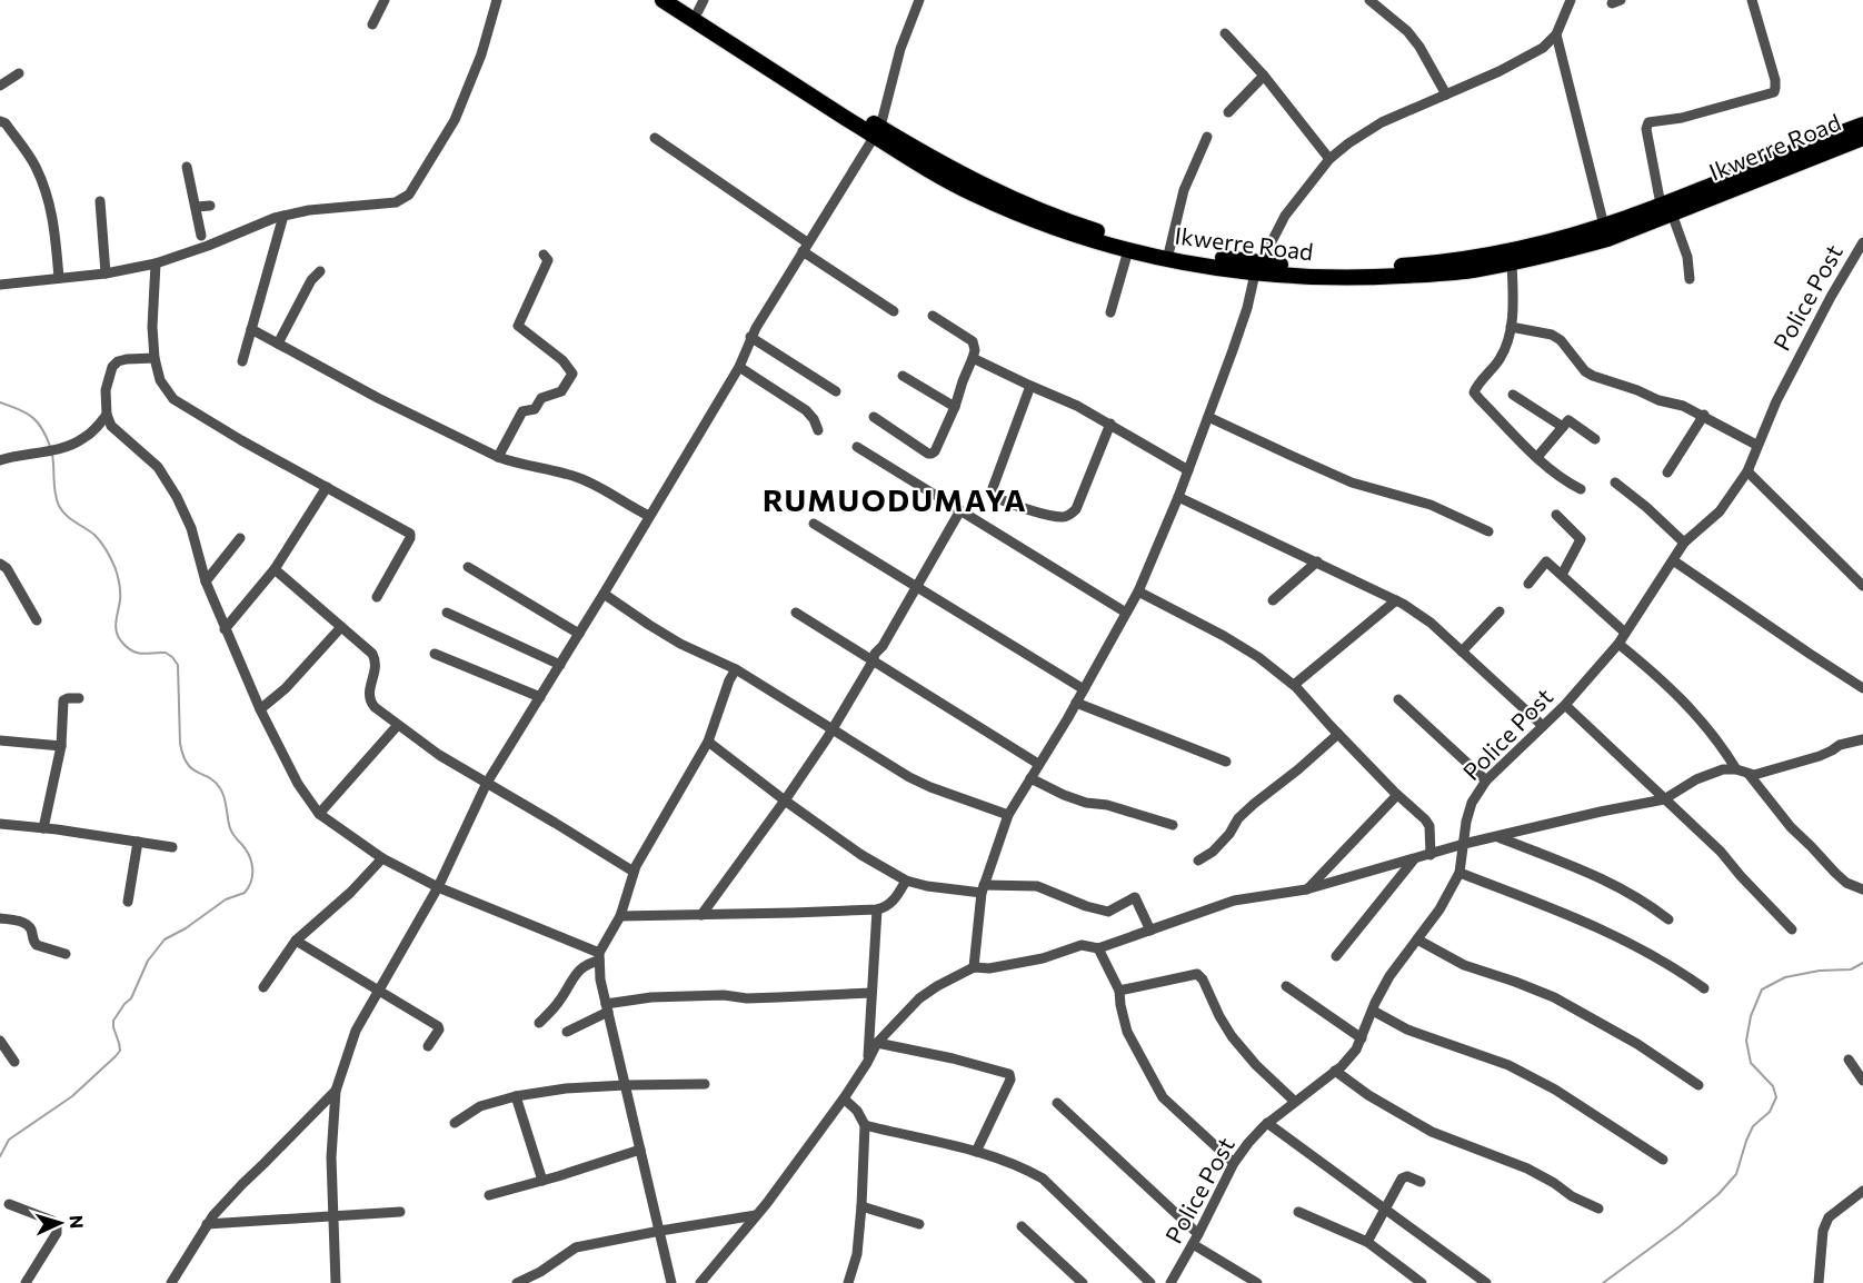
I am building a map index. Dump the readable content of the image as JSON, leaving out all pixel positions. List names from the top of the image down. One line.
{"streets":{"main road":["Ikwerre Road"],"street":["Police Post"]},"districts":["RUMUODUMAYA"],"north":"right"}
